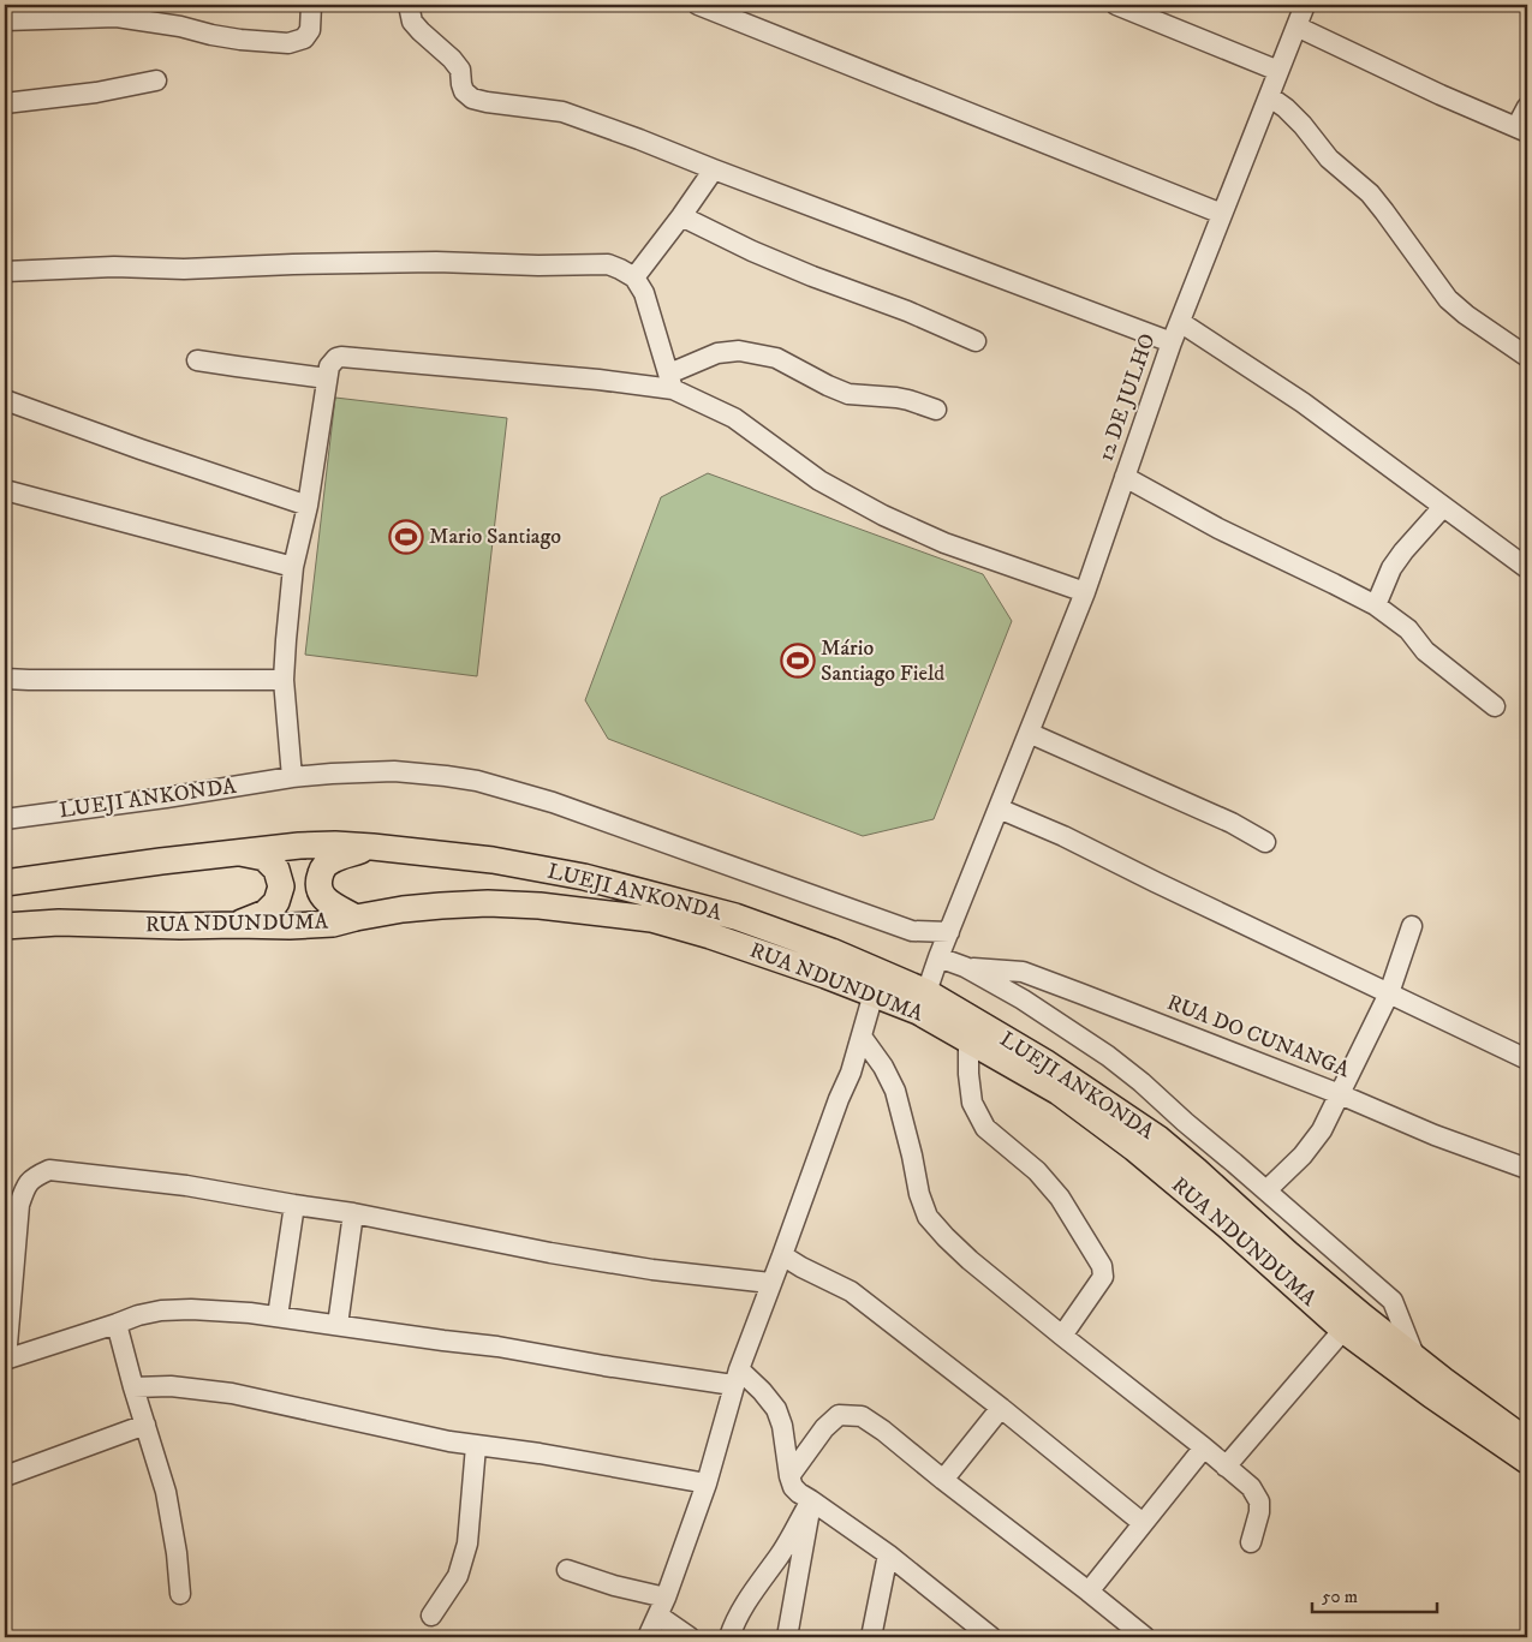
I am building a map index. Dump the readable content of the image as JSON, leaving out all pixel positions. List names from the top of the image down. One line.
{"streets":{"main road":["LUEJI ANKONDA","RUA NDUNDUMA"],"street":["12 DE JULHO","RUA DO CUNANGA"]},"crossings":[["12 DE JULHO","LUEJI ANKONDA"],["LUEJI ANKONDA","RUA DO CUNANGA"]],"places":{"sports":["Mario Santiago","Mário Santiago Field"]},"scale_bar":"50 m"}
